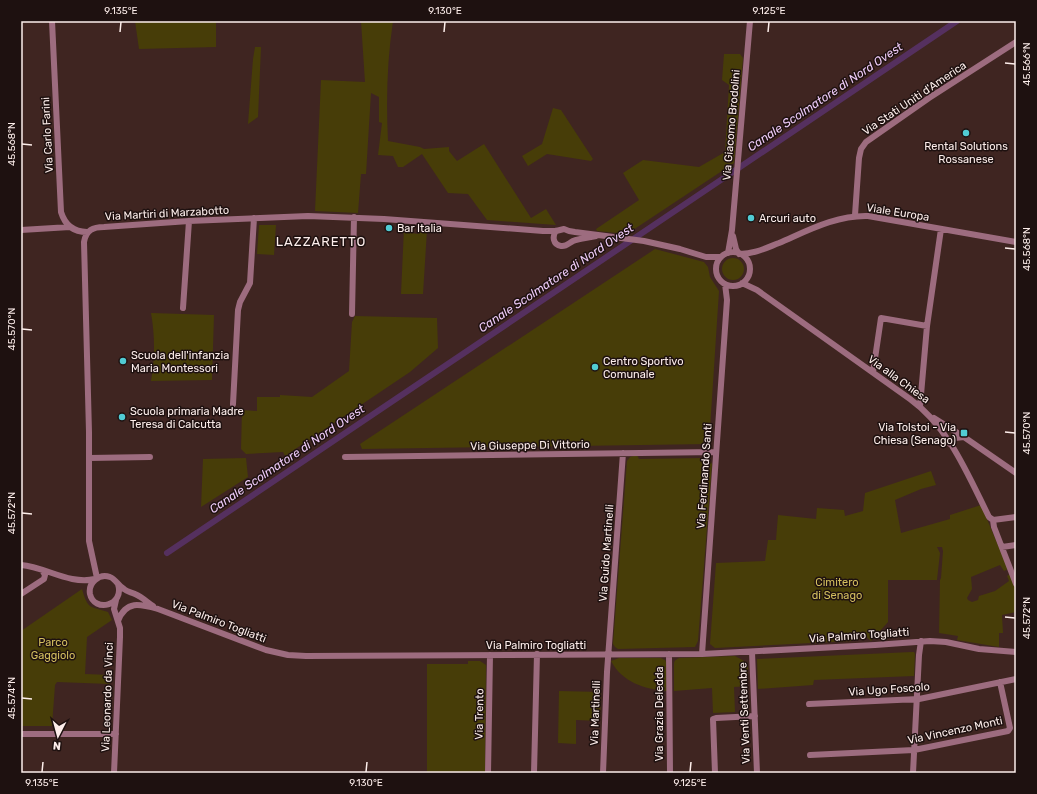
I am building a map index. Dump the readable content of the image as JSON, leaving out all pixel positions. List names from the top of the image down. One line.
{"streets":{"street":["Via Stati Uniti d'America","Via Giacomo Brodolini","Via Carlo Farini","Viale Europa","Via Martiri di Marzabotto","Via alla Chiesa","Via Giuseppe Di Vittorio","Via Ferdinando Santi","Via Guido Martinelli","Via Palmiro Togliatti","Via Ugo Foscolo","Via Leonardo da Vinci","Via Martinelli","Via Venti Settembre","Via Trento","Via Grazia Deledda","Via Vincenzo Monti"]},"crossings":[["Via Stati Uniti d'America","Viale Europa"],["Via Giacomo Brodolini","Viale Europa"],["Via Giacomo Brodolini","Via alla Chiesa"],["Via Giacomo Brodolini","Via Ferdinando Santi"],["Viale Europa","Via alla Chiesa"],["Viale Europa","Via Ferdinando Santi"],["Via alla Chiesa","Via Ferdinando Santi"],["Via Giuseppe Di Vittorio","Via Ferdinando Santi"],["Via Giuseppe Di Vittorio","Via Guido Martinelli"],["Via Ferdinando Santi","Via Palmiro Togliatti"],["Via Guido Martinelli","Via Palmiro Togliatti"],["Via Guido Martinelli","Via Martinelli"],["Via Palmiro Togliatti","Via Leonardo da Vinci"],["Via Palmiro Togliatti","Via Martinelli"],["Via Palmiro Togliatti","Via Venti Settembre"],["Via Palmiro Togliatti","Via Trento"],["Via Palmiro Togliatti","Via Grazia Deledda"],["Via Ugo Foscolo","Via Vincenzo Monti"]],"districts":["LAZZARETTO"],"water":["Canale Scolmatore di Nord Ovest"],"parks":["Cimitero di Senago","Parco Gaggiolo"],"places":{"other":["Rental Solutions Rossanese","Arcuri auto","Bar Italia","Scuola dell'infanzia Maria Montessori","Centro Sportivo Comunale","Scuola primaria Madre Teresa di Calcutta"],"transit":["Via Tolstoi - Via Chiesa (Senago)"]},"north":"bottom","coordinates":["9.135°E","9.130°E","9.125°E","45.566°N","45.568°N","45.570°N","45.572°N","45.574°N"]}
